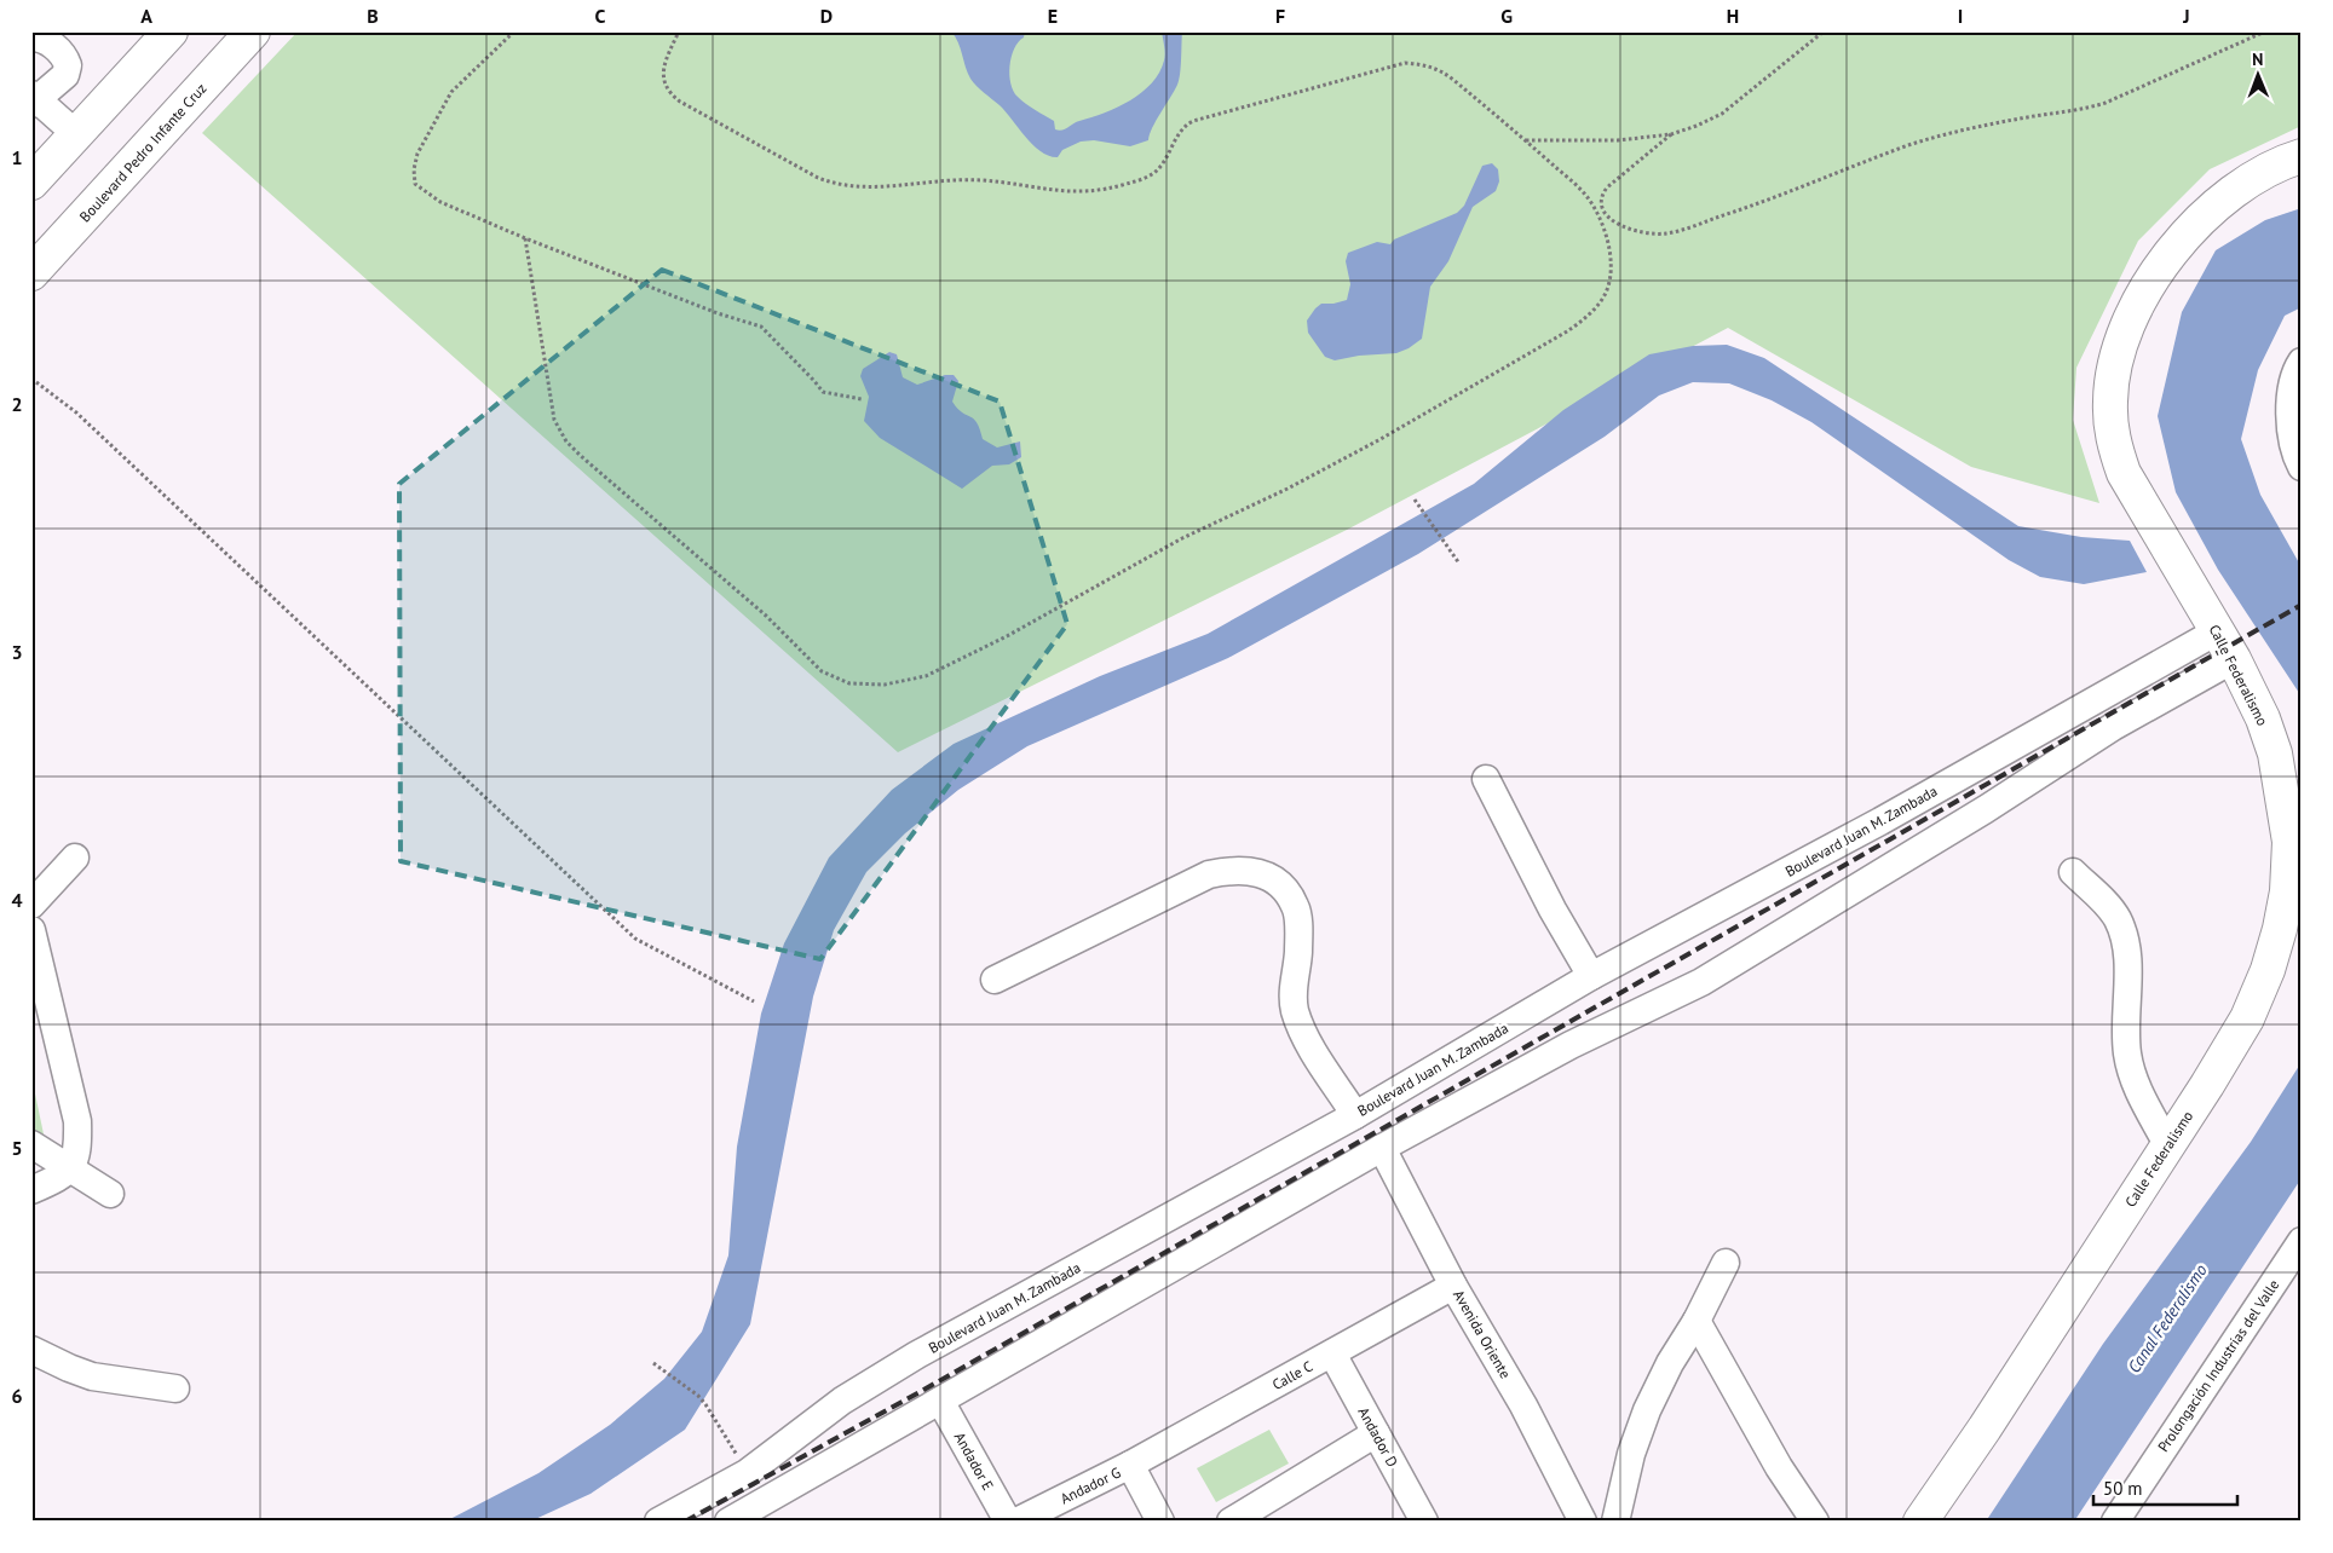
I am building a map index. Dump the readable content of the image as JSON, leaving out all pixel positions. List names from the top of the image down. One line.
{"streets":{"main road":["Boulevard Pedro Infante Cruz","Calle Federalismo"],"street":["Boulevard Juan M. Zambada","Avenida Oriente","Prolongación Industrias del Valle","Calle C","Andador D","Andador E","Andador G"]},"crossings":[["Calle Federalismo","Boulevard Juan M. Zambada"],["Avenida Oriente","Calle C"],["Calle C","Andador D"],["Calle C","Andador G"]],"water":["Canal Federalismo"],"scale_bar":"50 m","north":"top","grid":{"columns":["A","B","C","D","E","F","G","H","I","J"],"rows":["1","2","3","4","5","6"]}}
